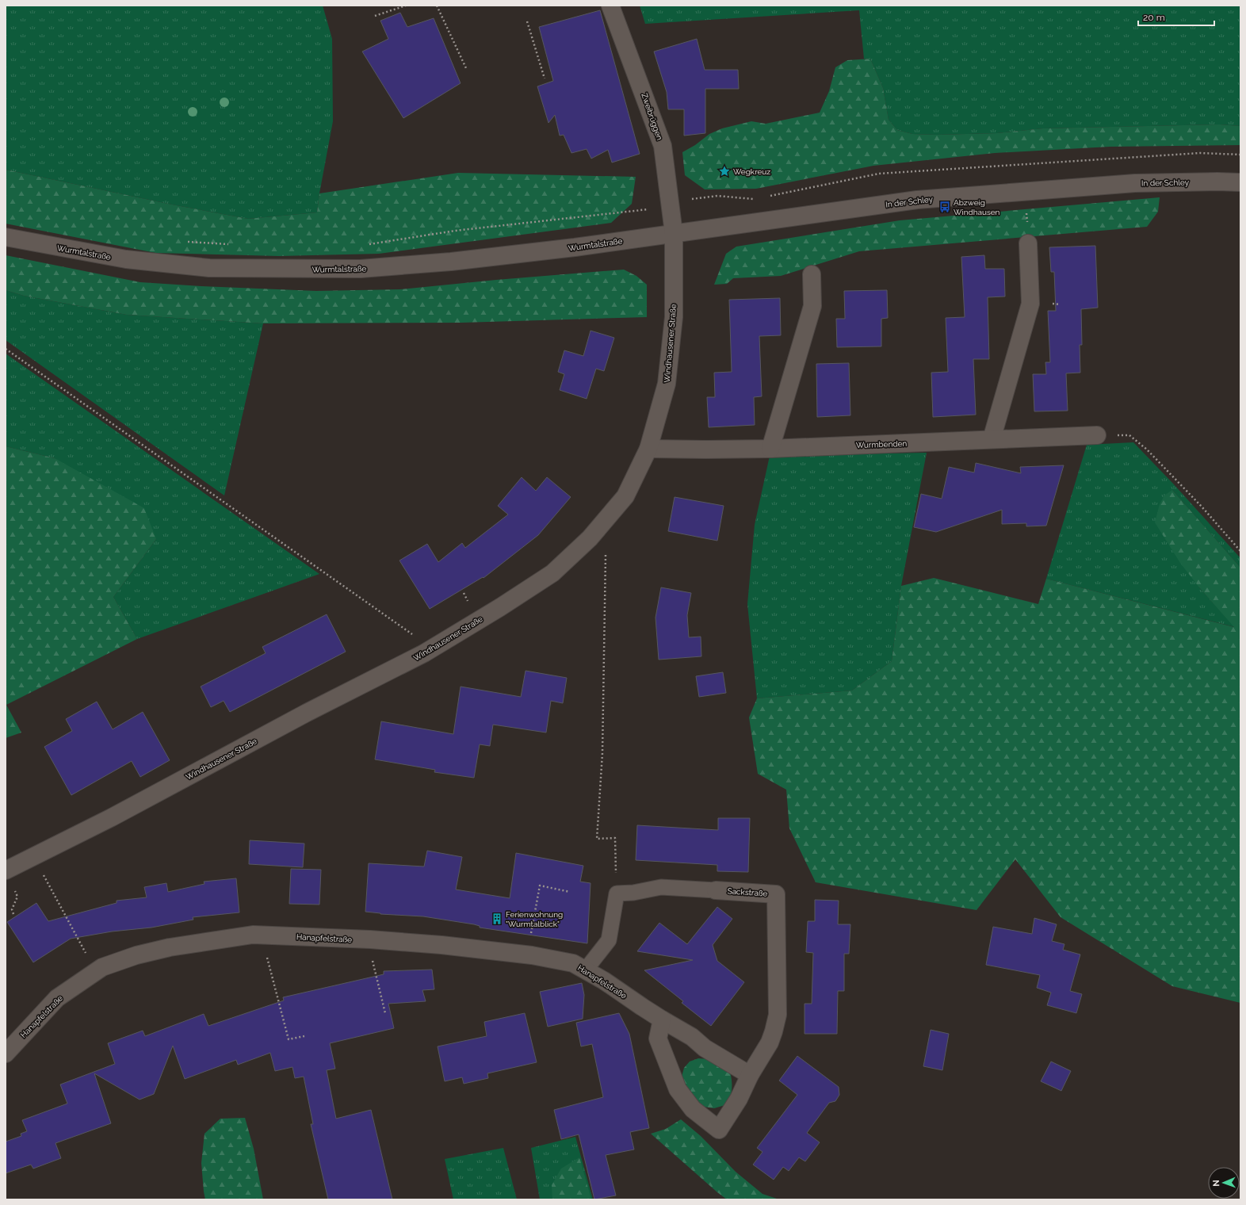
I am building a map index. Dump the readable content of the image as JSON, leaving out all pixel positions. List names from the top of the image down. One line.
{"streets":{"street":["Zweibrüggen","In der Schley","Wurmtalstraße","Windhausener Straße","Wurmbenden","Sackstraße","Hanapfelstraße"]},"crossings":[["Zweibrüggen","In der Schley"],["Zweibrüggen","Wurmtalstraße"],["Zweibrüggen","Windhausener Straße"],["In der Schley","Wurmtalstraße"],["In der Schley","Windhausener Straße"],["Wurmtalstraße","Windhausener Straße"],["Windhausener Straße","Wurmbenden"],["Sackstraße","Hanapfelstraße"]],"places":{"place":["Wegkreuz"],"bus stop":["Abzweig Windhausen"],"building":["Ferienwohnung \"Wurmtalblick\""]},"scale_bar":"20 m","north":"left"}
